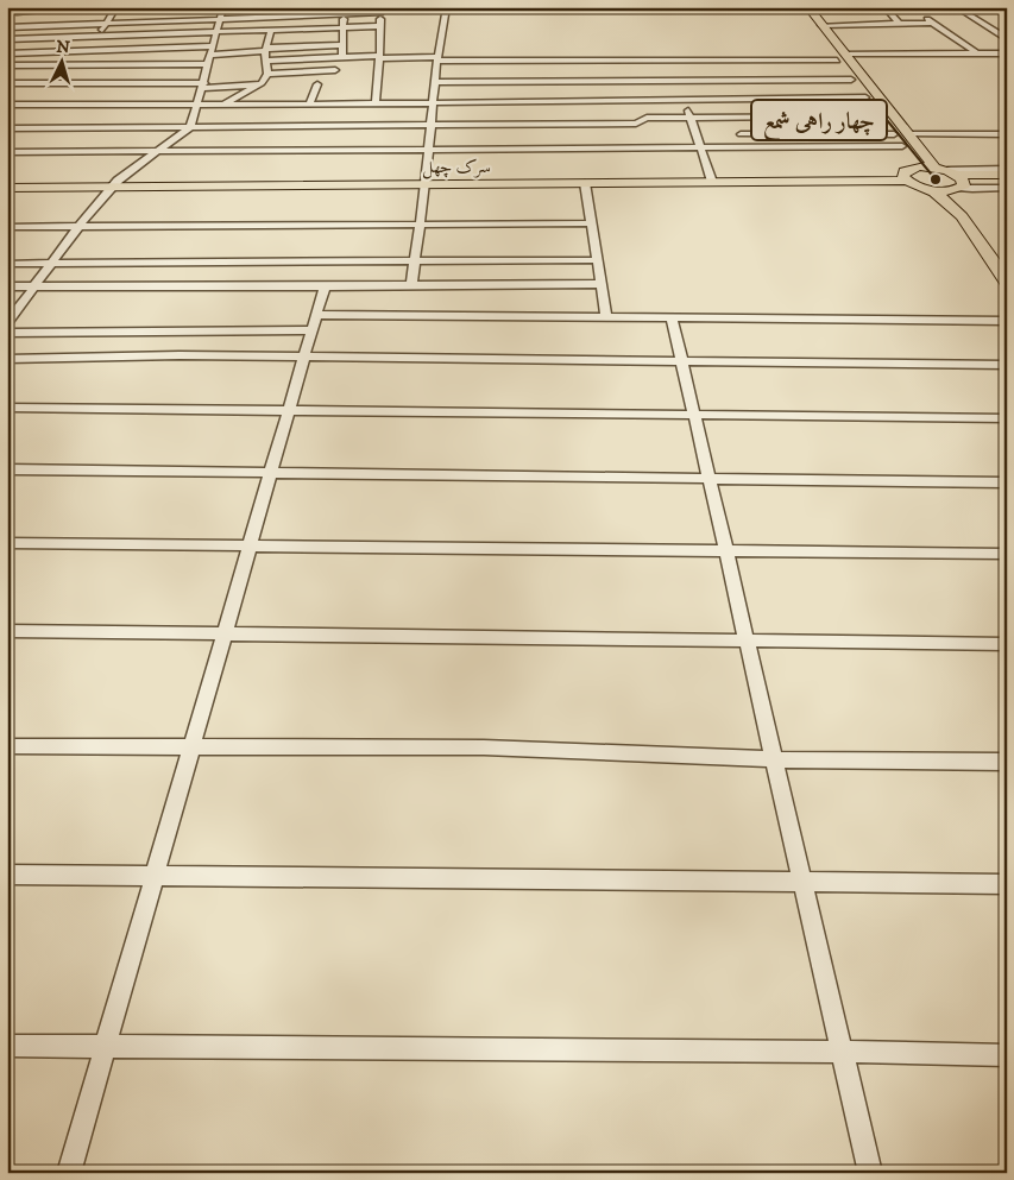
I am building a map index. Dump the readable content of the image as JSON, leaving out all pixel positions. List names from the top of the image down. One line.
{"streets":{"main road":["سرک چهل"]},"places":["چهار راهی شمع"],"north":"top"}
